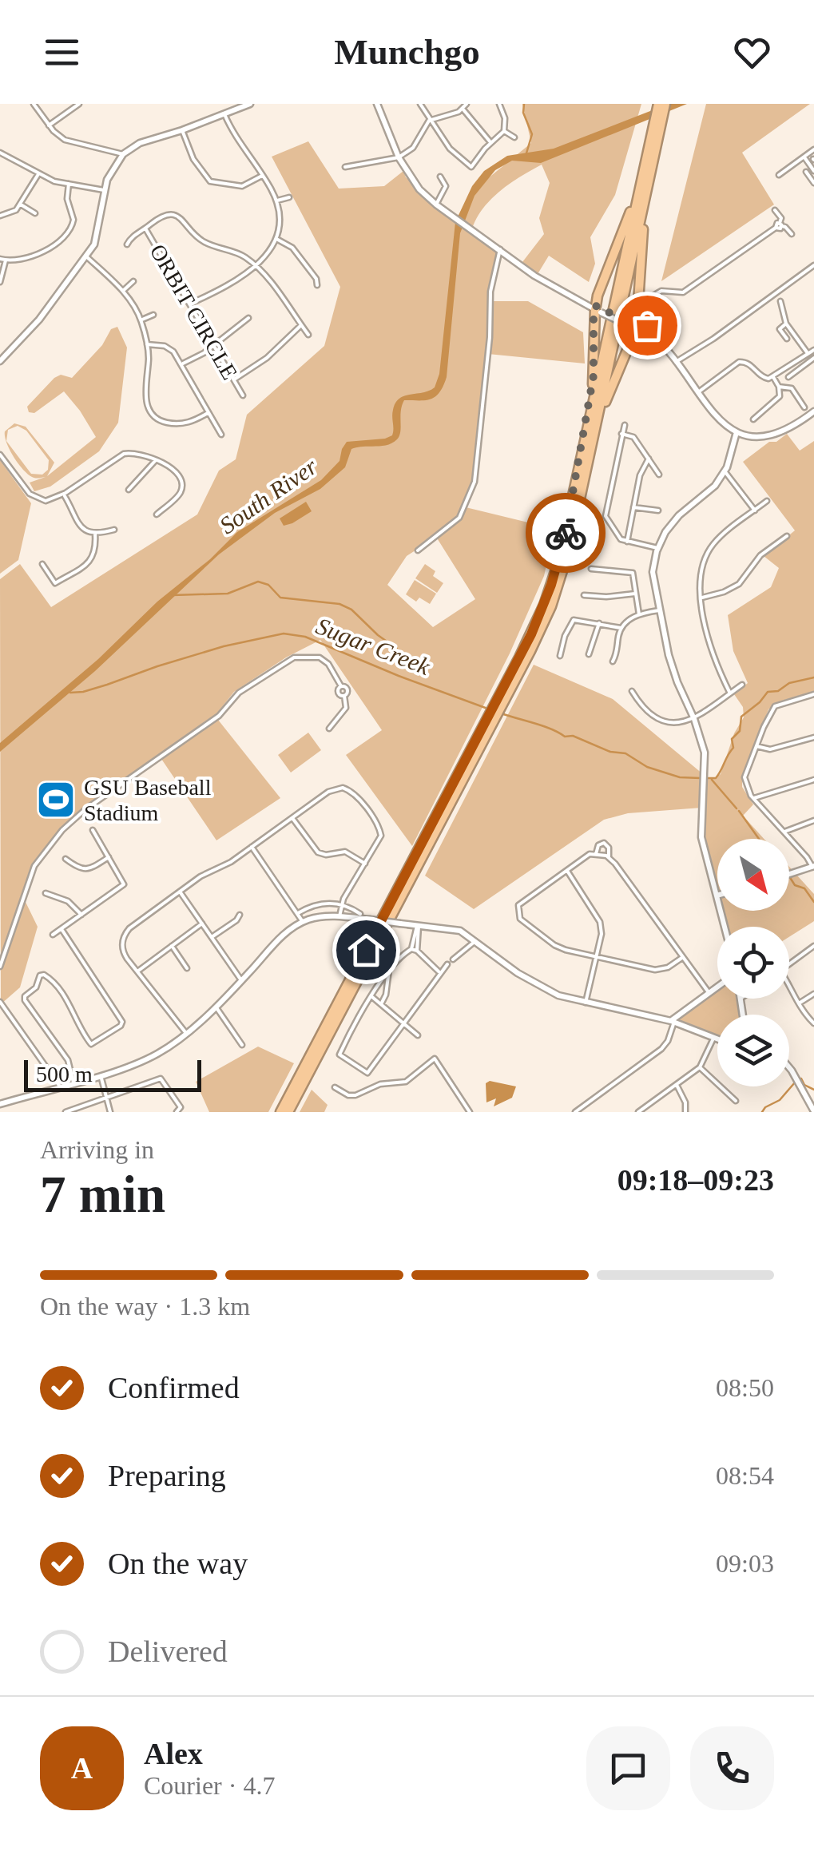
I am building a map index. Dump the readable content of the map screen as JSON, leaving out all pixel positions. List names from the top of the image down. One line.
{"streets":{"street":["ORBIT CIRCLE"]},"water":["South River","Sugar Creek"],"places":{"sports":["GSU Baseball Stadium"]},"scale_bar":"500 m","north":"bottom right","page":{"header":"Munchgo","scale":"500 m","heading":["7 min","Arriving in","09:18–09:23"],"panel":["Alex","Courier · 4.7"],"bar":"On the way · 1.3 km","list":[["Confirmed","08:50"],["Preparing","08:54"],["On the way","09:03"],"Delivered"],"round":"A"}}
